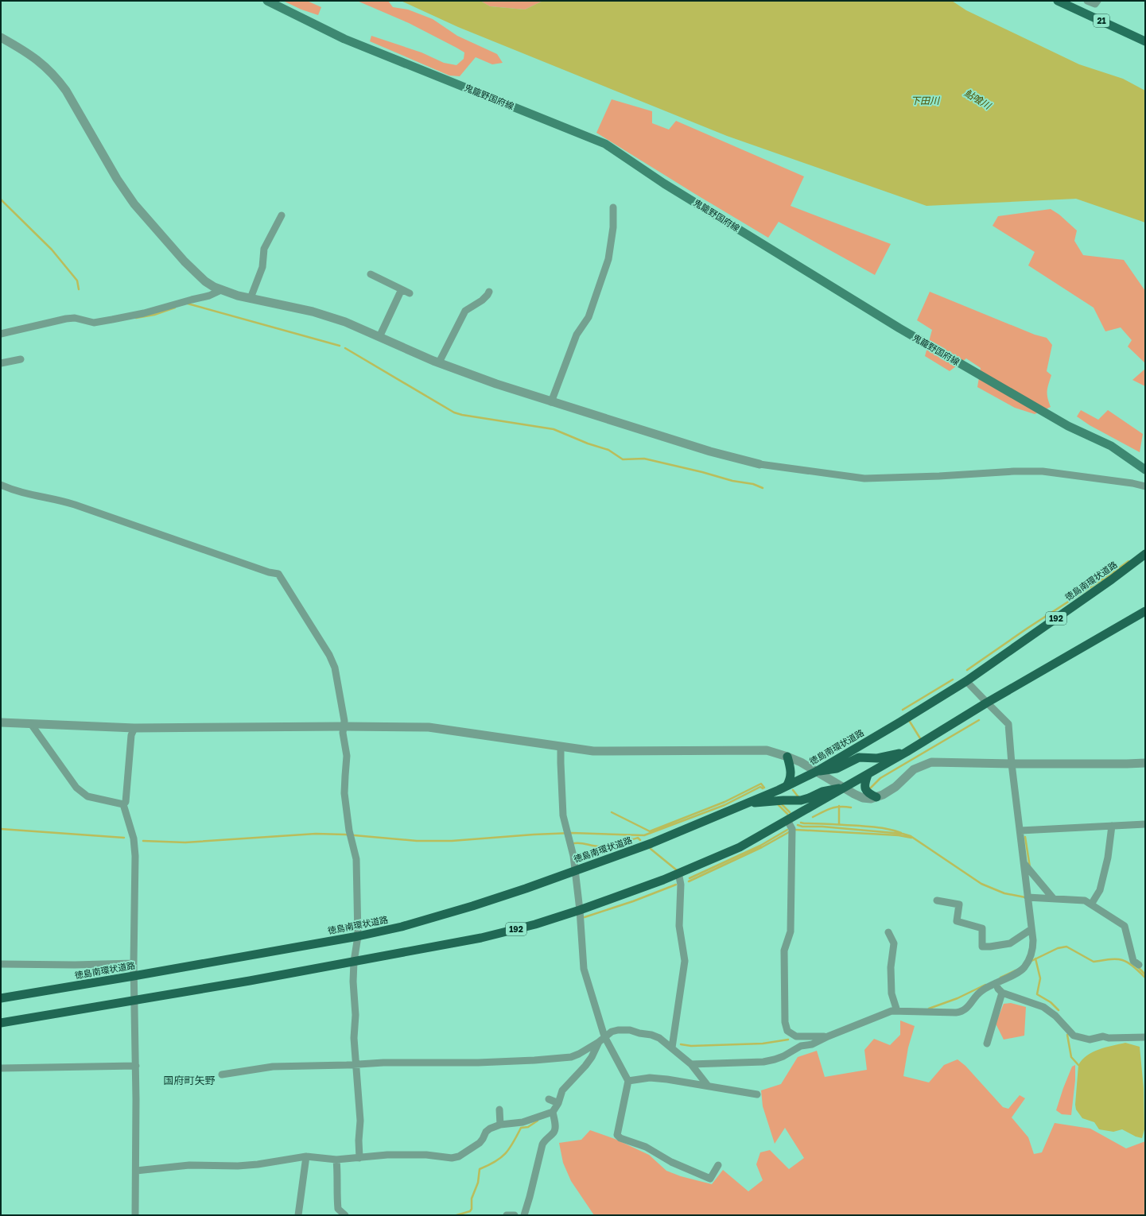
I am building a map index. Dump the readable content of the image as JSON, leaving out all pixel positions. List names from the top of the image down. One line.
{"streets":{"highway":["徳島南環状道路","192"],"main road":["21","鬼籠野国府線"]},"districts":["国府町矢野"],"water":["鮎喰川","下田川"]}
